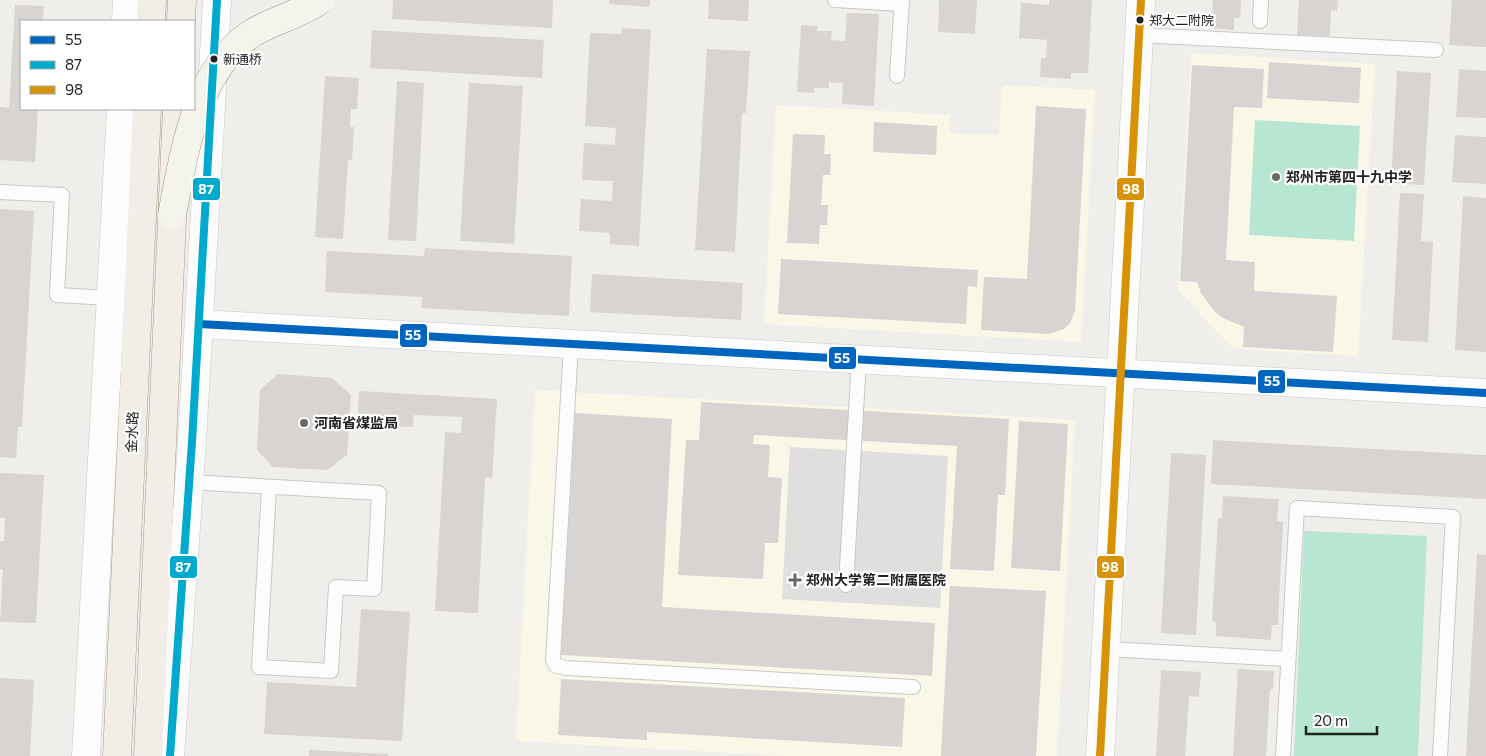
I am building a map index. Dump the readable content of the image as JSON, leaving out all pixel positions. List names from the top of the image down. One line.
{"streets":{"main road":["金水路"]},"places":{"other":["郑大二附院","新通桥","郑州市第四十九中学","河南省煤监局"],"health":["郑州大学第二附属医院"]},"lines":["transit line 87","transit line 98","transit line 55"],"legend":["55","87","98"],"scale_bar":"20 m"}
